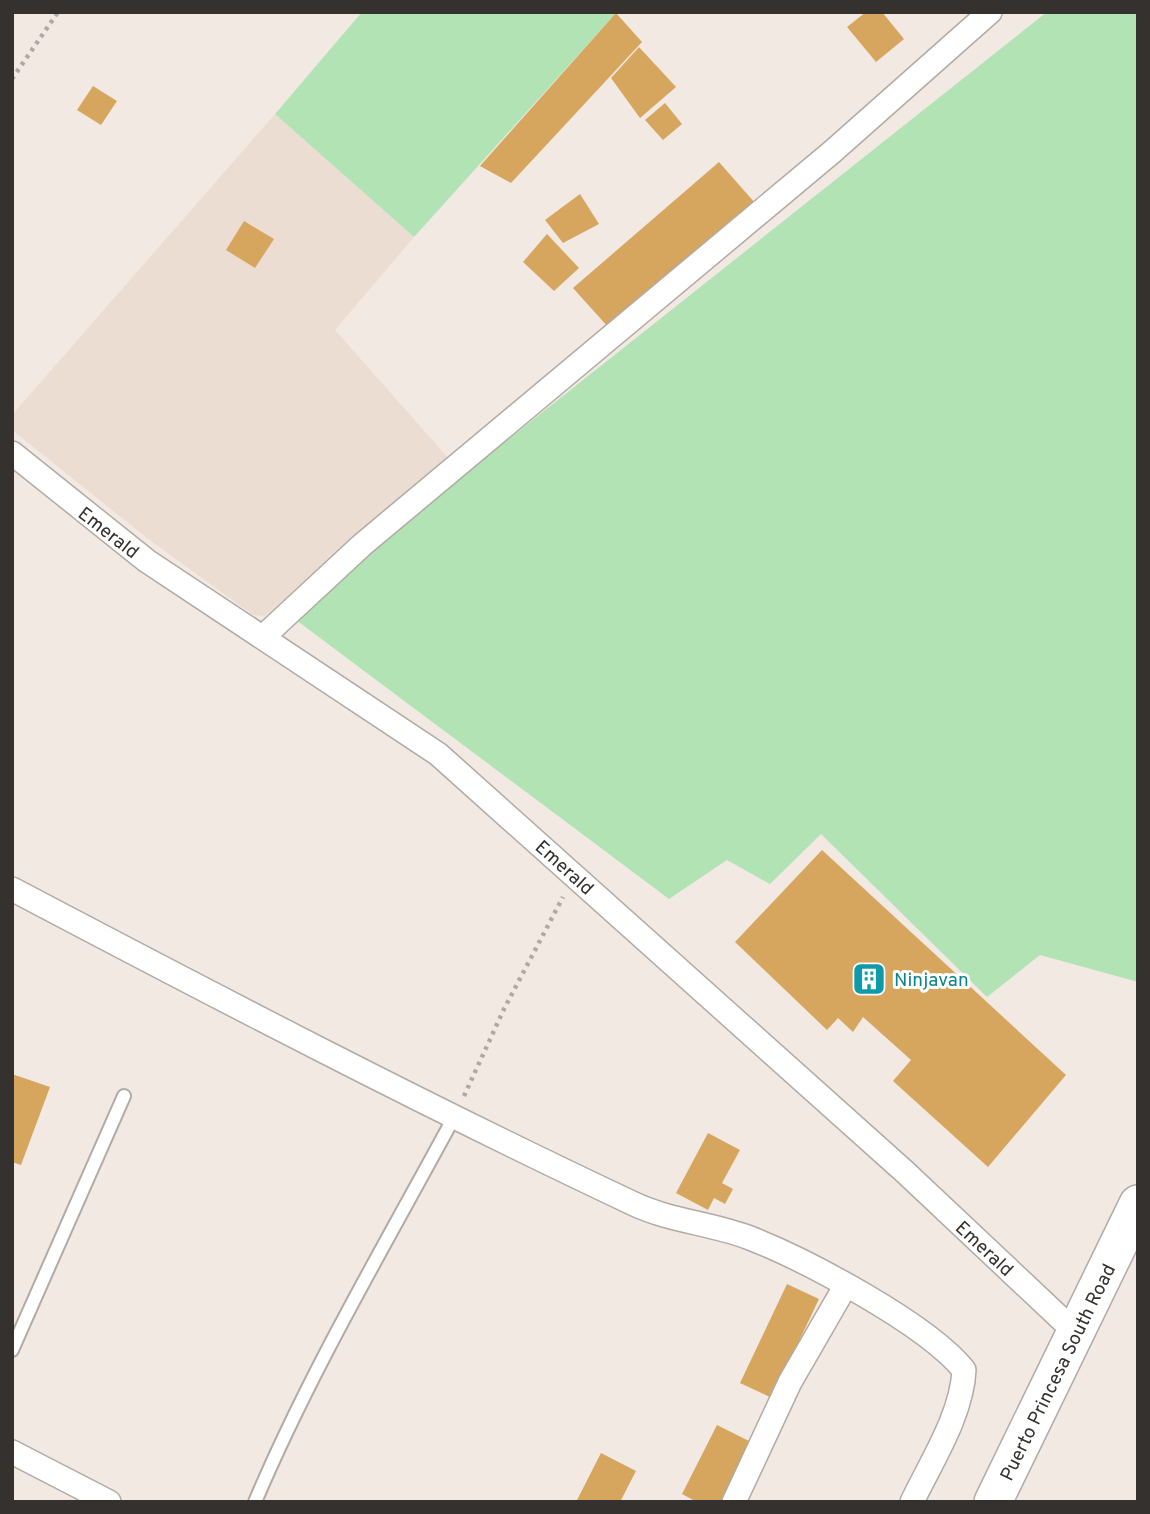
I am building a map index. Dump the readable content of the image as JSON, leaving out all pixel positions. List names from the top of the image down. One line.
{"streets":{"main road":["Puerto Princesa South Road"],"street":["Emerald"]},"crossings":[["Emerald","Puerto Princesa South Road"]],"places":{"building":["Ninjavan"]}}
